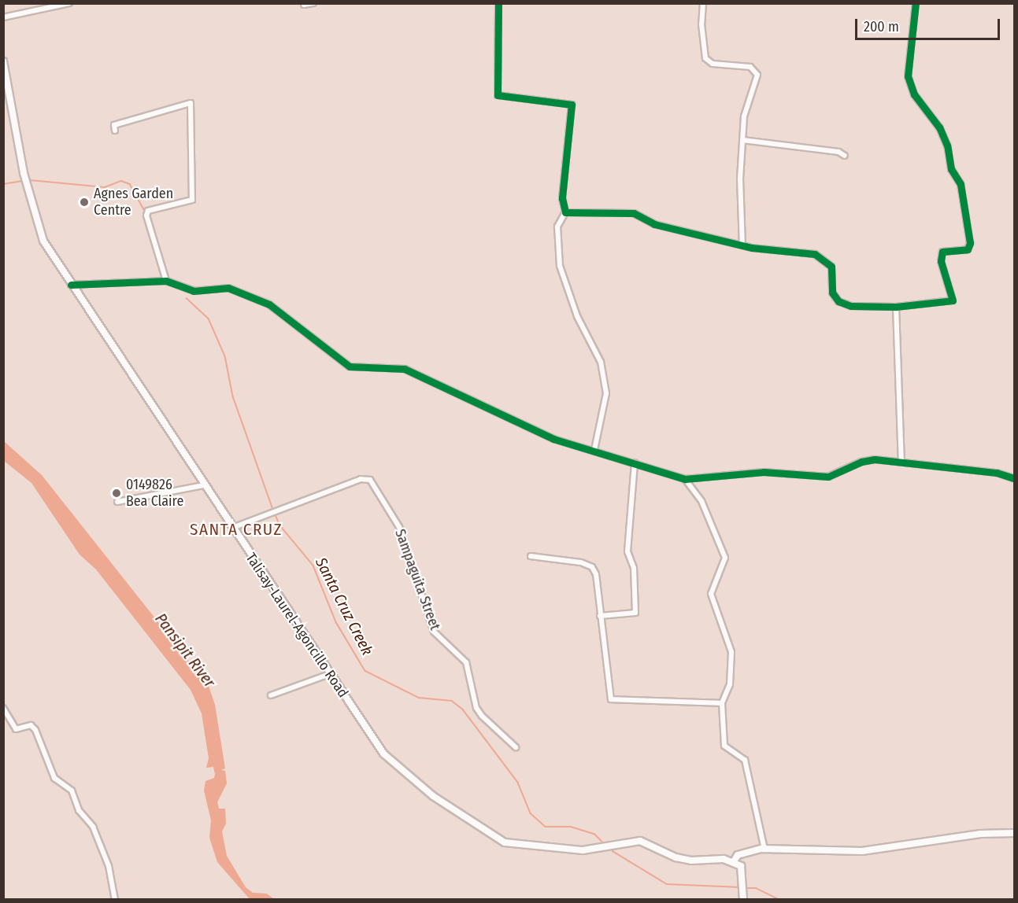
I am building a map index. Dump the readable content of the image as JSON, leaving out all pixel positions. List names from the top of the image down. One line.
{"streets":{"main road":["Talisay-Laurel-Agoncillo Road"],"street":["Sampaguita Street"]},"crossings":[["Sampaguita Street","Talisay-Laurel-Agoncillo Road"]],"districts":["SANTA CRUZ"],"water":["Santa Cruz Creek","Pansipit River"],"places":["Agnes Garden Centre","0149826 Bea Claire"],"scale_bar":"200 m"}
